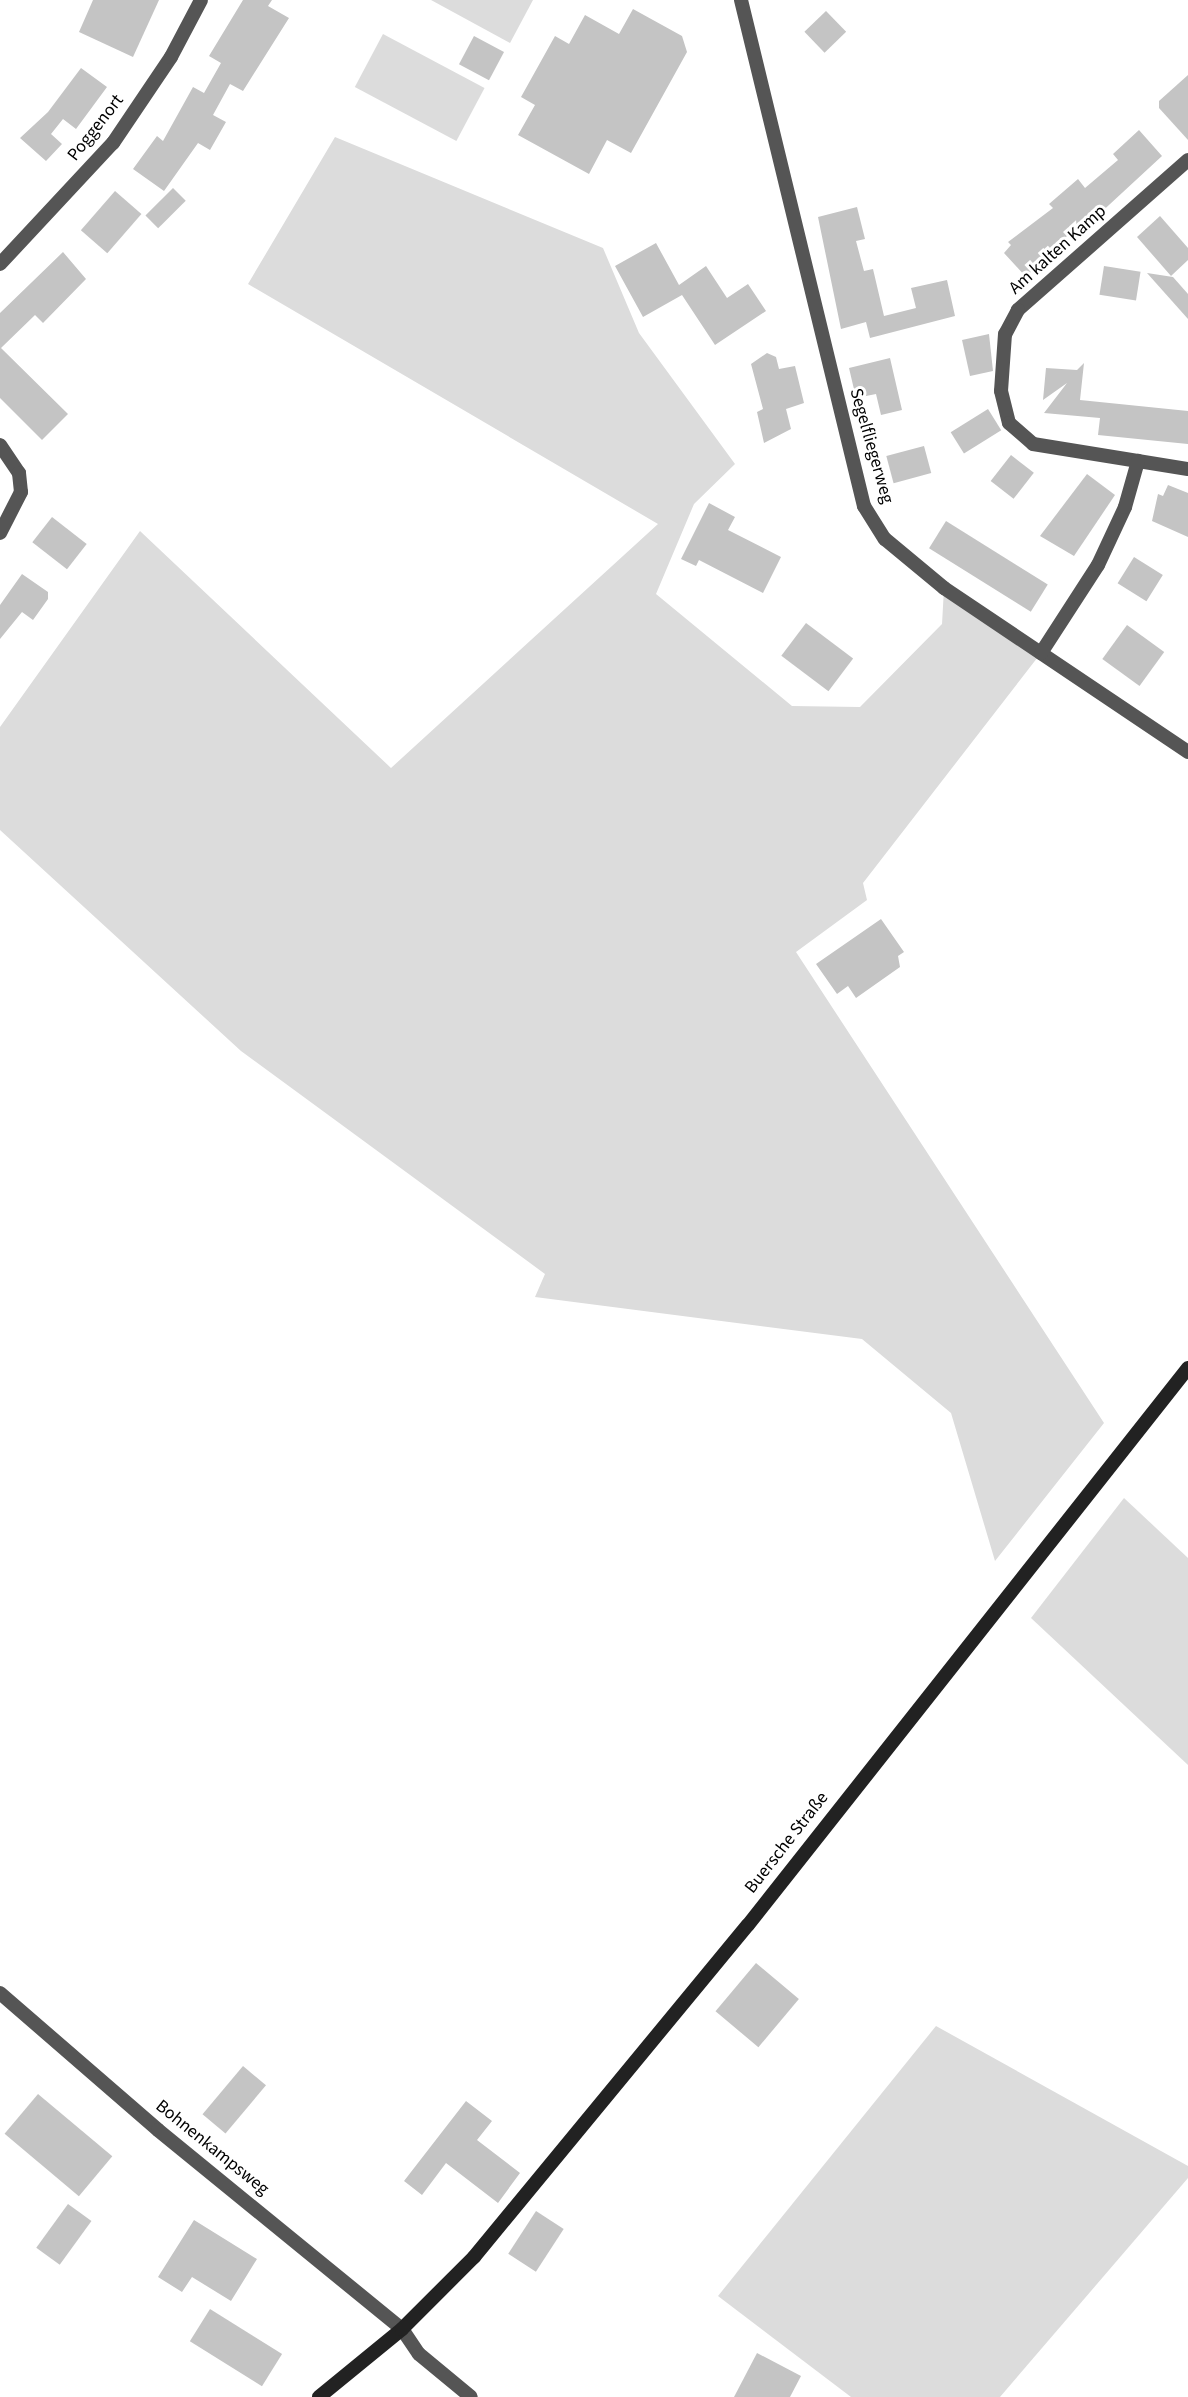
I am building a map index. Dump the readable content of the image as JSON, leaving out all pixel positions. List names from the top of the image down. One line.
{"streets":{"main road":["Buersche Straße"],"street":["Poggenort","Am kalten Kamp","Segelfliegerweg","Bohnenkampsweg"]},"crossings":[["Buersche Straße","Bohnenkampsweg"]]}
